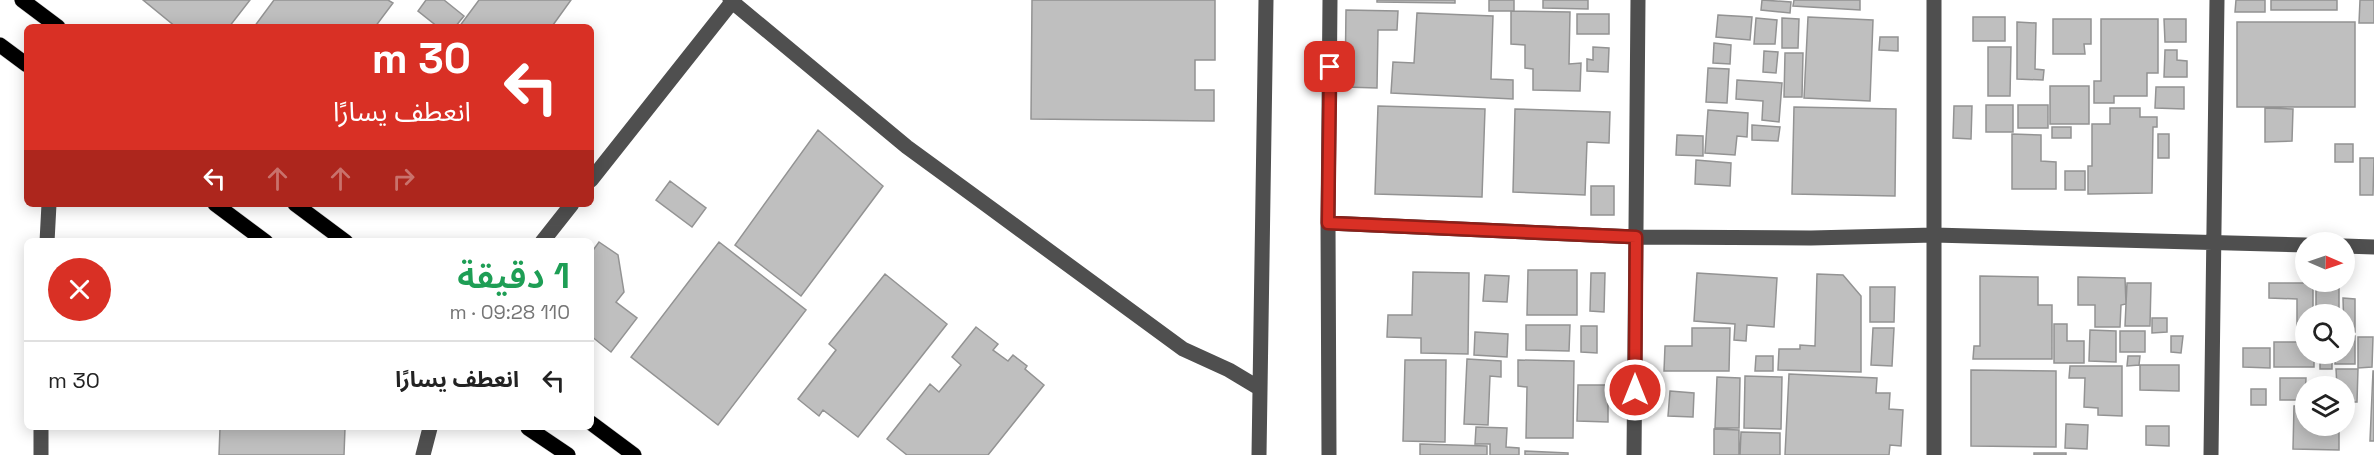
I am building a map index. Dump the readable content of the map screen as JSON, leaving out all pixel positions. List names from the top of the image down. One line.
{"north":"right","page":{"turn":["30 m","انعطف يسارًا"],"heading":["1 دقيقة","110 m · 09:28"],"list":[{"name":"انعطف يسارًا","value":"30 m"}]}}
